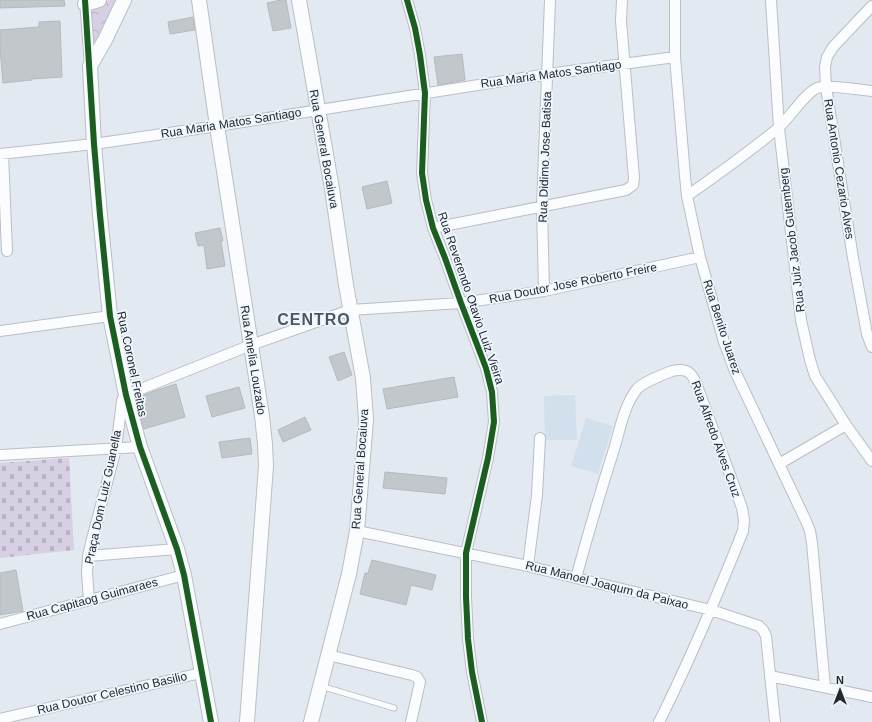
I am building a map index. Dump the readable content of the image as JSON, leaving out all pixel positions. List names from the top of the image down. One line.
{"streets":{"main road":["Rua General Bocaiuva","Rua Amelia Louzado","Rua Coronel Freitas"],"street":["Rua Maria Matos Santiago","Rua Didimo Jose Batista","Rua Antonio Cezario Alves","Rua Juiz Jacob Gutemberg","Rua Doutor Jose Roberto Freire","Rua Reverendo Otavio Luiz Vieira","Rua Benito Juarez","Rua Alfredo Alves Cruz","Praça Dom Luiz Guanella","Rua Manoel Joaqum da Paixao","Rua Capitaog Guimaraes","Rua Doutor Celestino Basilio"]},"crossings":[["Rua Maria Matos Santiago","Rua General Bocaiuva"],["Rua Maria Matos Santiago","Rua Didimo Jose Batista"],["Rua Maria Matos Santiago","Rua Reverendo Otavio Luiz Vieira"],["Rua Maria Matos Santiago","Rua Benito Juarez"],["Rua Maria Matos Santiago","Rua Amelia Louzado"],["Rua Maria Matos Santiago","Rua Coronel Freitas"],["Rua General Bocaiuva","Rua Doutor Jose Roberto Freire"],["Rua General Bocaiuva","Rua Manoel Joaqum da Paixao"],["Rua Didimo Jose Batista","Rua Doutor Jose Roberto Freire"],["Rua Doutor Jose Roberto Freire","Rua Reverendo Otavio Luiz Vieira"],["Rua Doutor Jose Roberto Freire","Rua Benito Juarez"],["Rua Doutor Jose Roberto Freire","Rua Amelia Louzado"],["Rua Doutor Jose Roberto Freire","Rua Coronel Freitas"],["Rua Doutor Jose Roberto Freire","Praça Dom Luiz Guanella"],["Rua Reverendo Otavio Luiz Vieira","Rua Manoel Joaqum da Paixao"],["Rua Coronel Freitas","Praça Dom Luiz Guanella"],["Rua Coronel Freitas","Rua Capitaog Guimaraes"],["Rua Coronel Freitas","Rua Doutor Celestino Basilio"],["Rua Alfredo Alves Cruz","Rua Manoel Joaqum da Paixao"],["Praça Dom Luiz Guanella","Rua Capitaog Guimaraes"]],"districts":["CENTRO"],"north":"top"}
